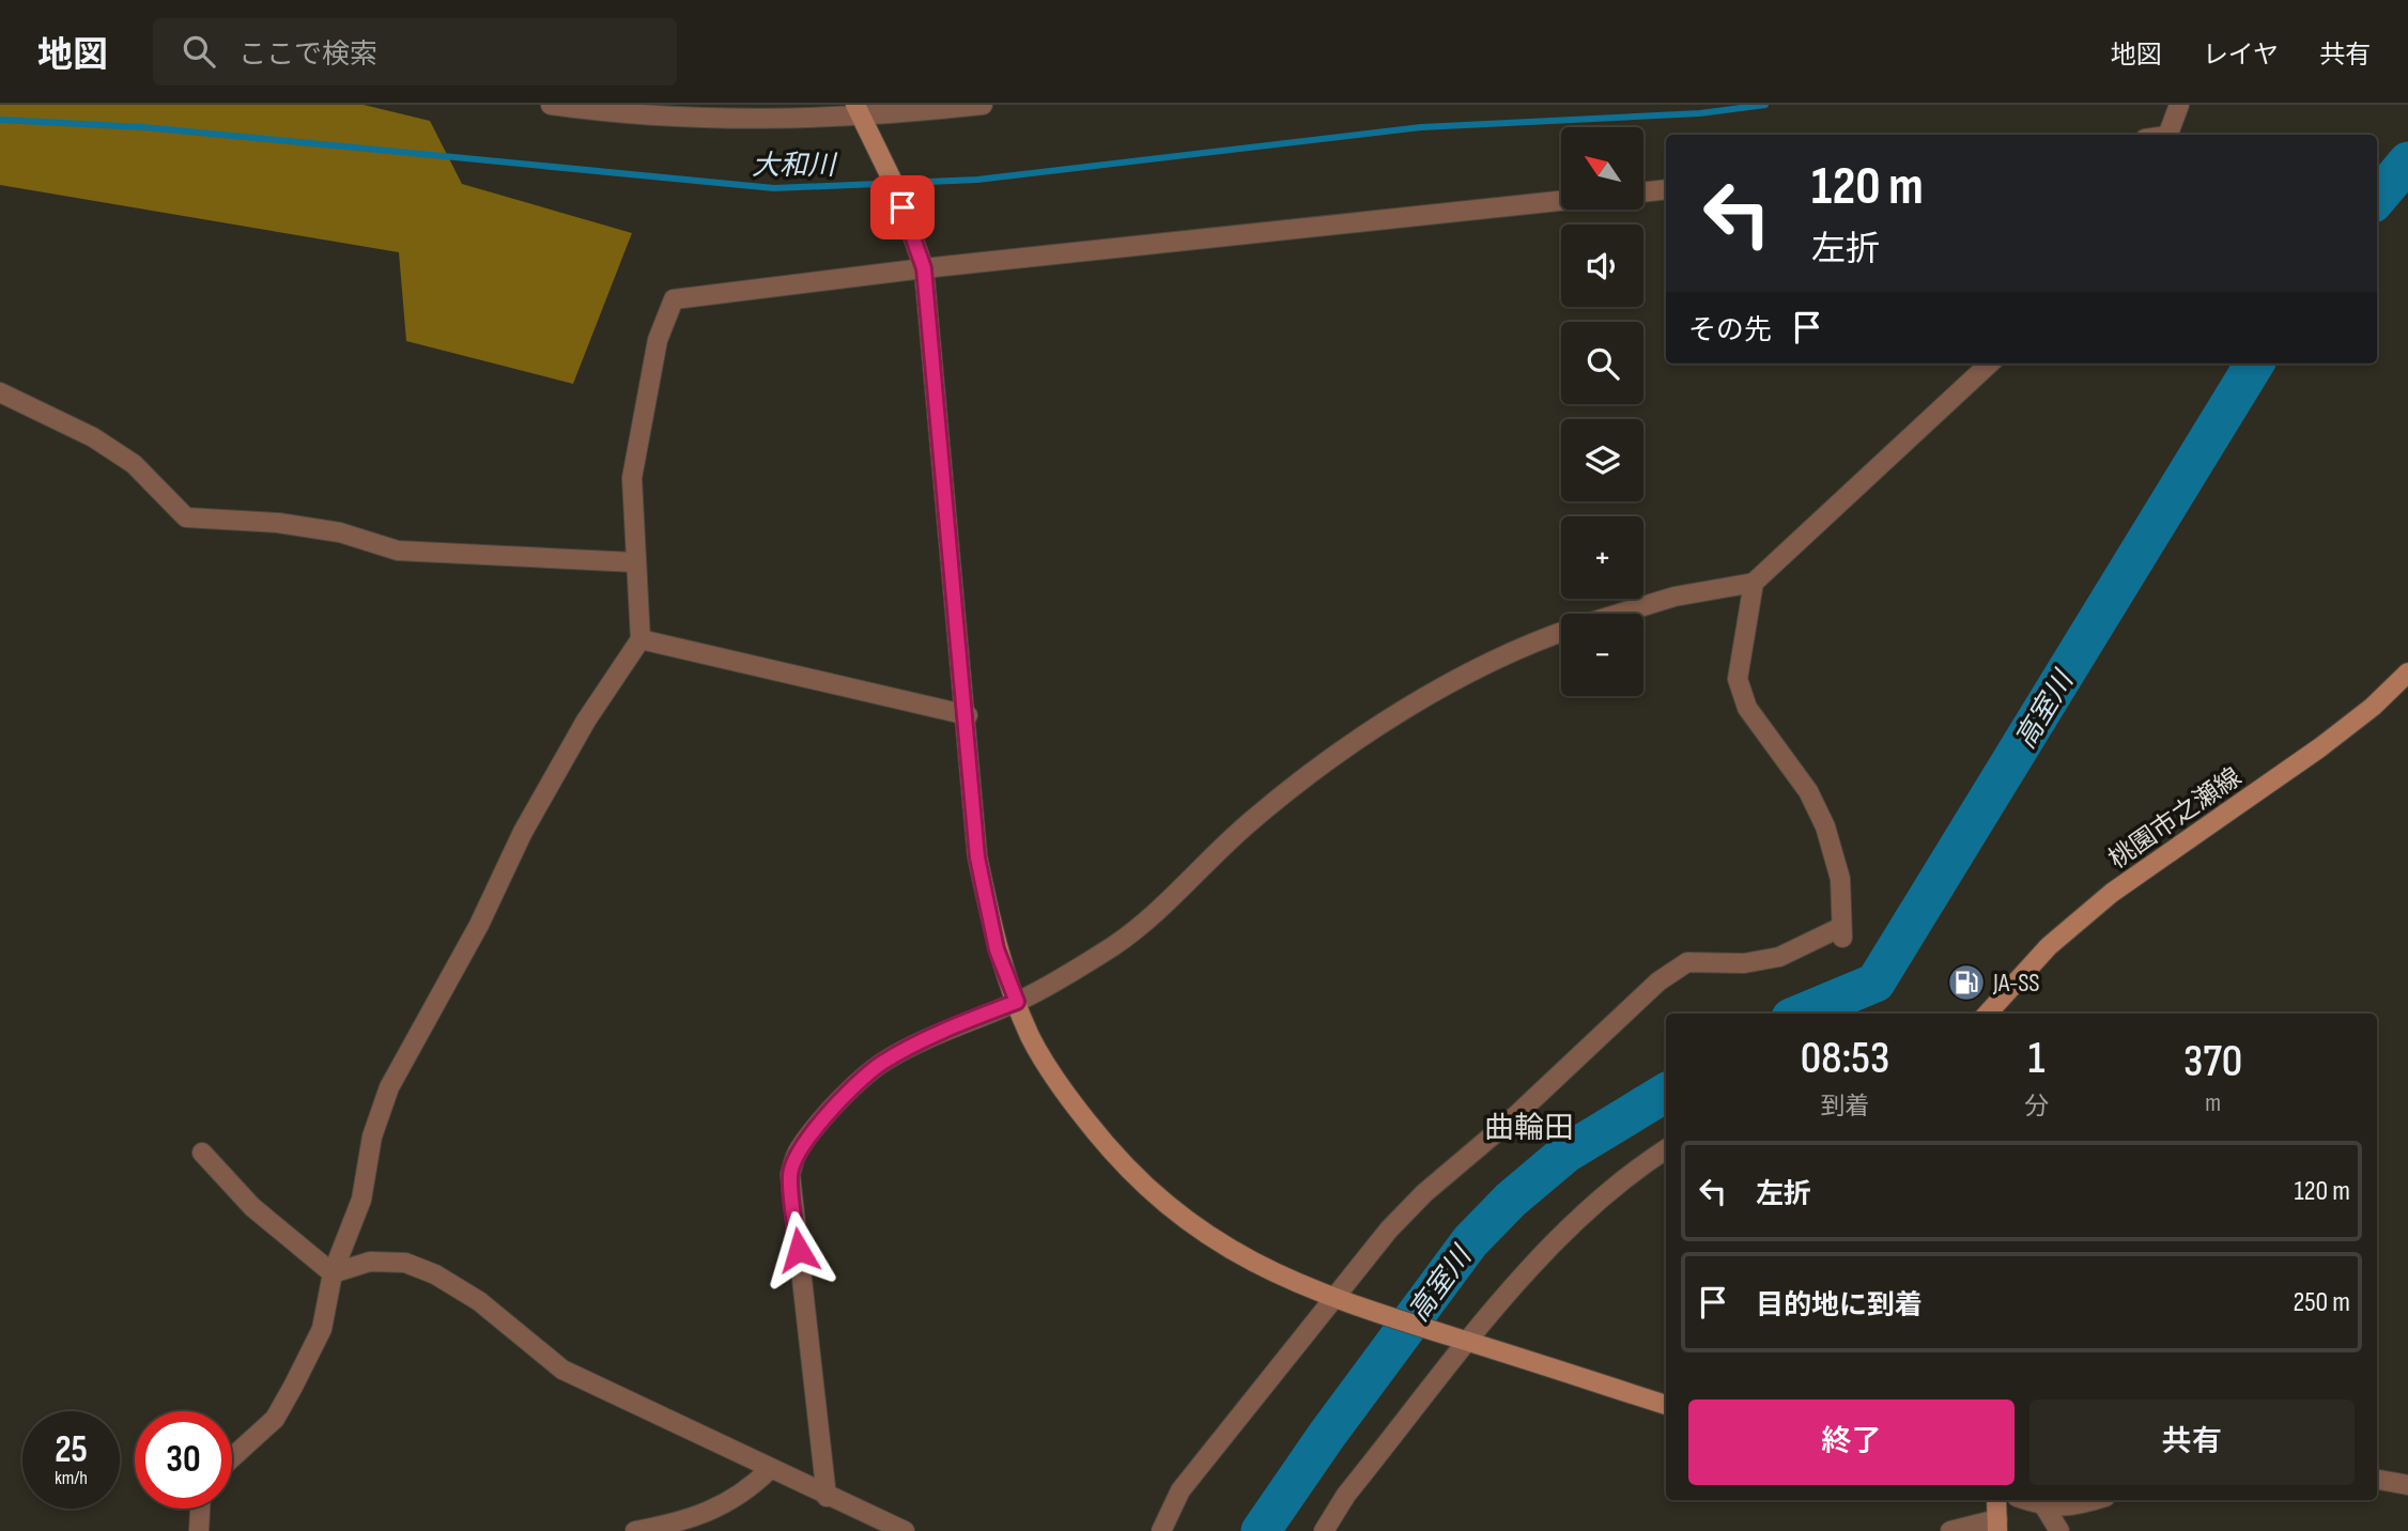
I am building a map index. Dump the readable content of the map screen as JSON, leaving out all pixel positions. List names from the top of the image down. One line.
{"streets":{"street":["桃園市之瀬線"]},"districts":["曲輪田"],"water":["大和川","高室川"],"places":{"fuel station":["JA-SS"]},"north":"top left","page":{"header":"地図","search":"ここで検索","nav":["地図","レイヤ","共有"],"map_buttons":["+","−"],"turn":["120 m","左折"],"then":"その先","eta":["08:53","到着","1","分","370","m"],"list":[{"name":"左折","value":"120 m"},{"name":"目的地に到着","value":"250 m"}],"buttons":["終了","共有"],"speed":"25 km/h","limit":"30"}}
